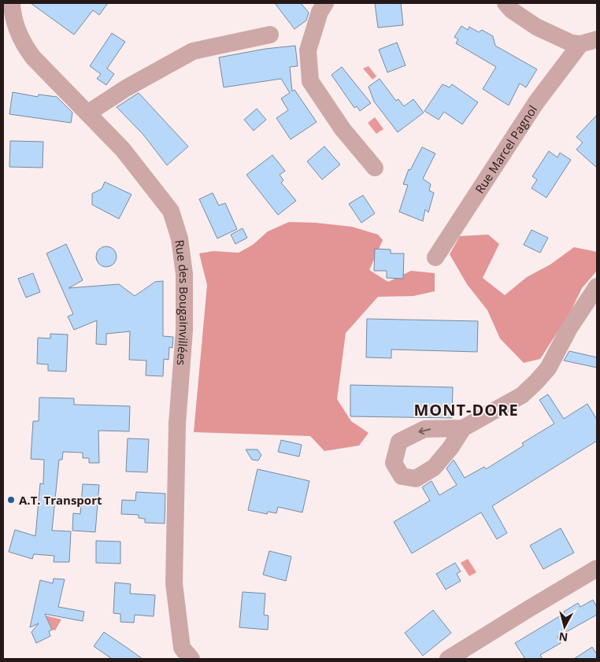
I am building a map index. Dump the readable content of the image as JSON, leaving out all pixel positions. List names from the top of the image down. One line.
{"streets":{"street":["Rue Marcel Pagnol","Rue des Bougainvillées"]},"districts":["MONT-DORE"],"places":["A.T. Transport"],"north":"bottom"}
